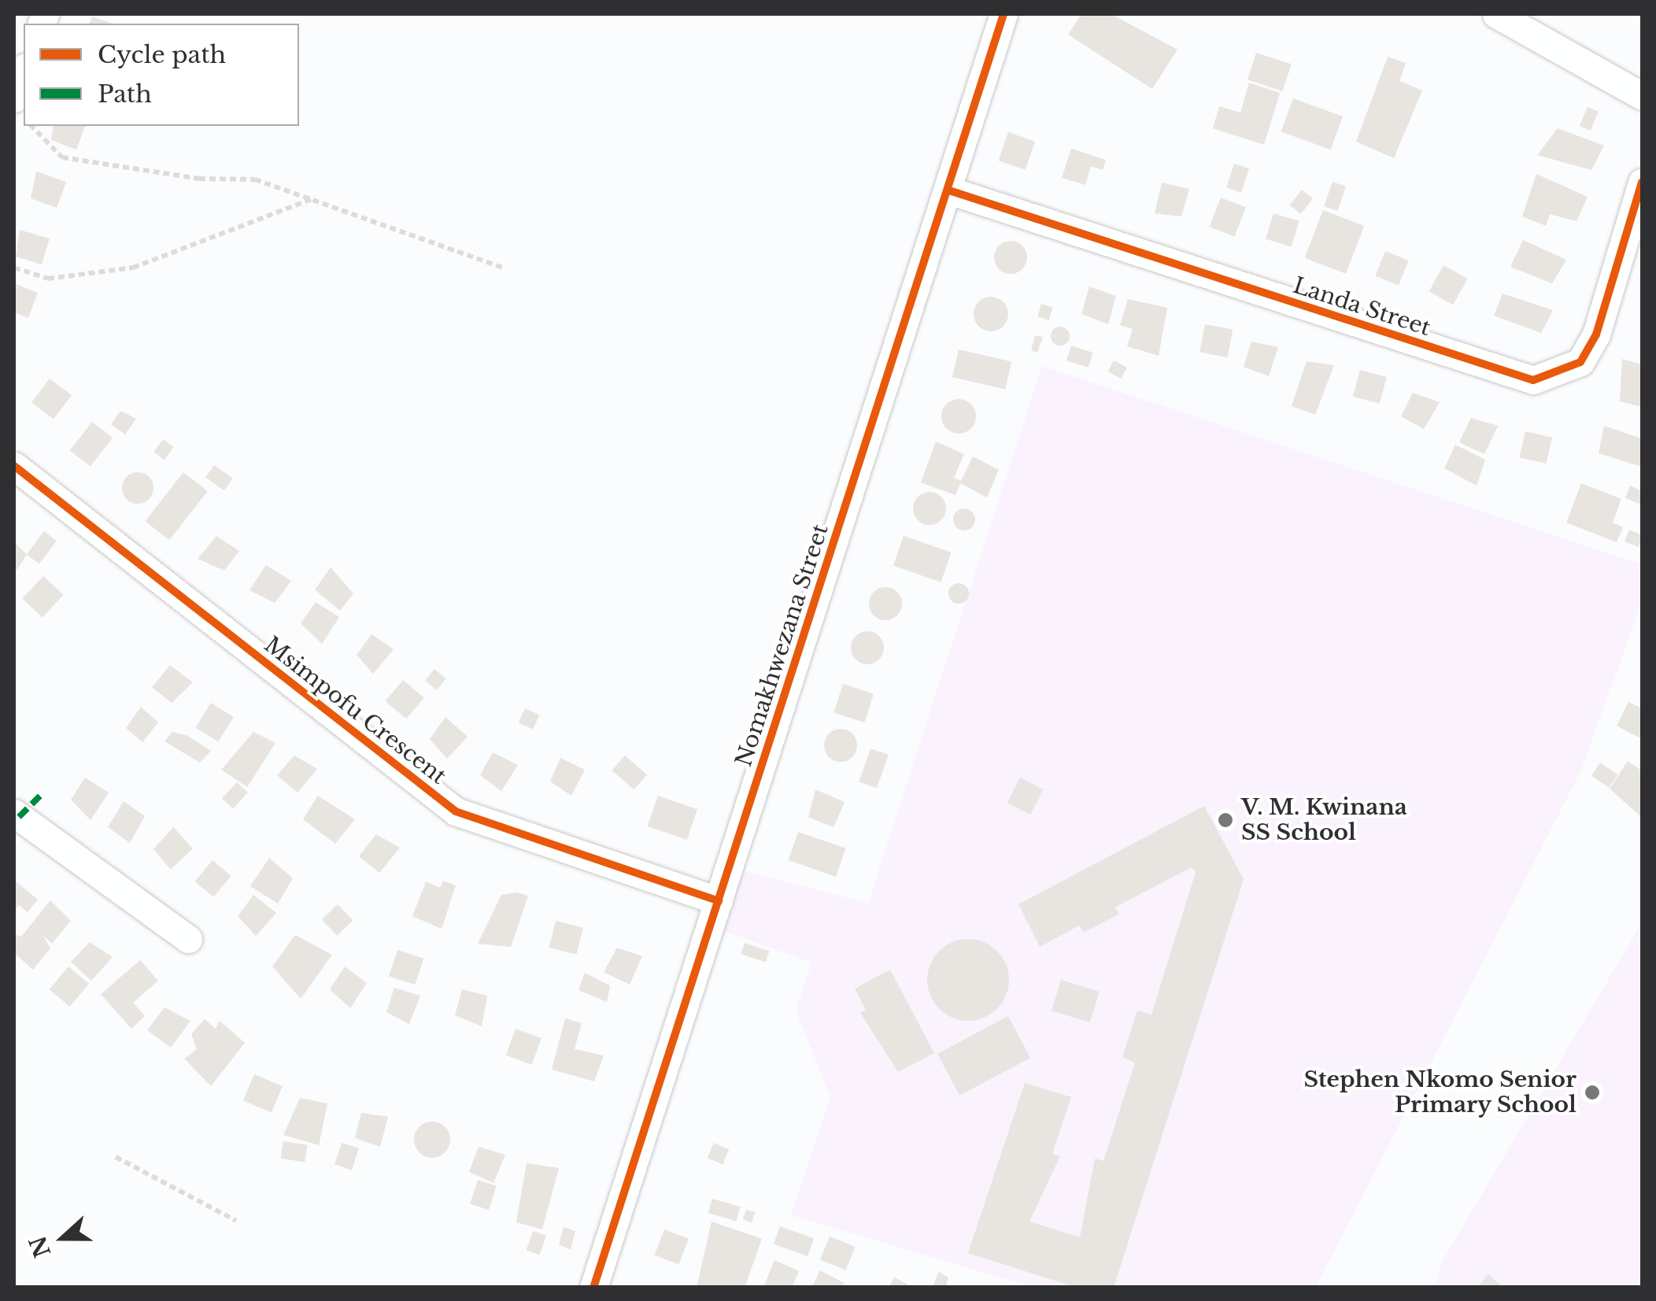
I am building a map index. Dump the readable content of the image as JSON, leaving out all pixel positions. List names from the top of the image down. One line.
{"streets":{"street":["Landa Street","Nomakhwezana Street","Msimpofu Crescent"]},"crossings":[["Landa Street","Nomakhwezana Street"],["Nomakhwezana Street","Msimpofu Crescent"]],"places":["V. M. Kwinana SS School","Stephen Nkomo Senior Primary School"],"legend":["Cycle path","Path"],"north":"left"}
